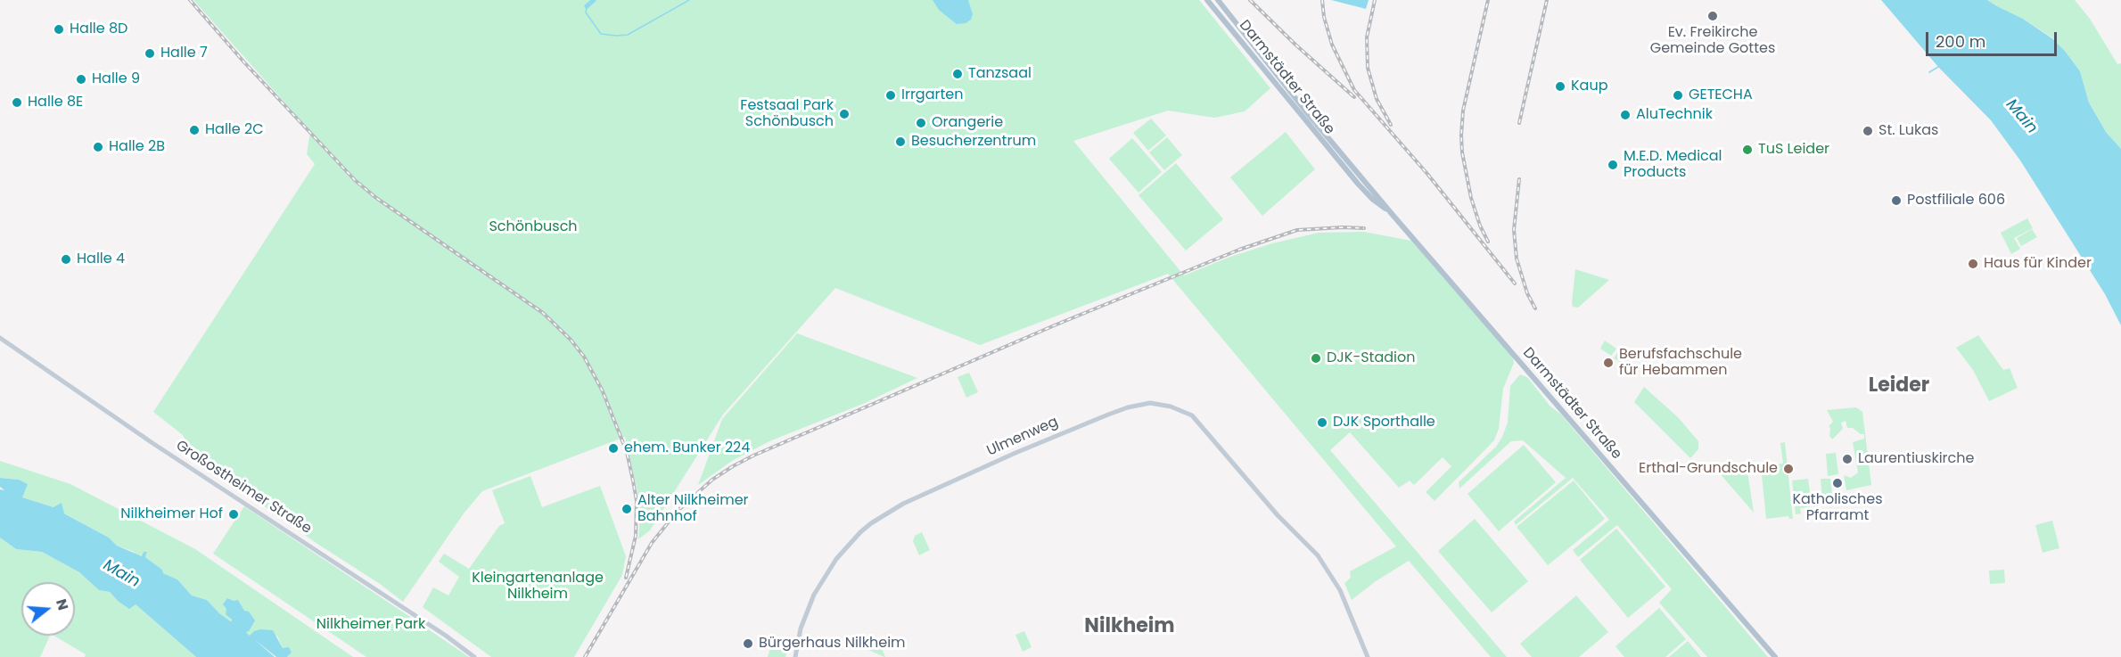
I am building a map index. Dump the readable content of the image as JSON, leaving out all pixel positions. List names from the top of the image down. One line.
{"streets":{"main road":["Darmstädter Straße"],"street":["Ulmenweg","Großostheimer Straße"]},"districts":["Leider","Nilkheim"],"water":["Main"],"parks":["Schönbusch","Kleingartenanlage Nilkheim","Nilkheimer Park"],"places":["Ev. Freikirche Gemeinde Gottes","Halle 8D","Halle 7","Tanzsaal","Halle 9","Kaup","Irrgarten","GETECHA","Halle 8E","Festsaal Park Schönbusch","AluTechnik","Orangerie","Halle 2C","St. Lukas","Besucherzentrum","Halle 2B","TuS Leider","M.E.D. Medical Products","Postfiliale 606","Halle 4","Haus für Kinder","DJK-Stadion","Berufsfachschule für Hebammen","DJK Sporthalle","ehem. Bunker 224","Laurentiuskirche","Erthal-Grundschule","Katholisches Pfarramt","Alter Nilkheimer Bahnhof","Nilkheimer Hof","Bürgerhaus Nilkheim"],"scale_bar":"200 m","north":"right"}
